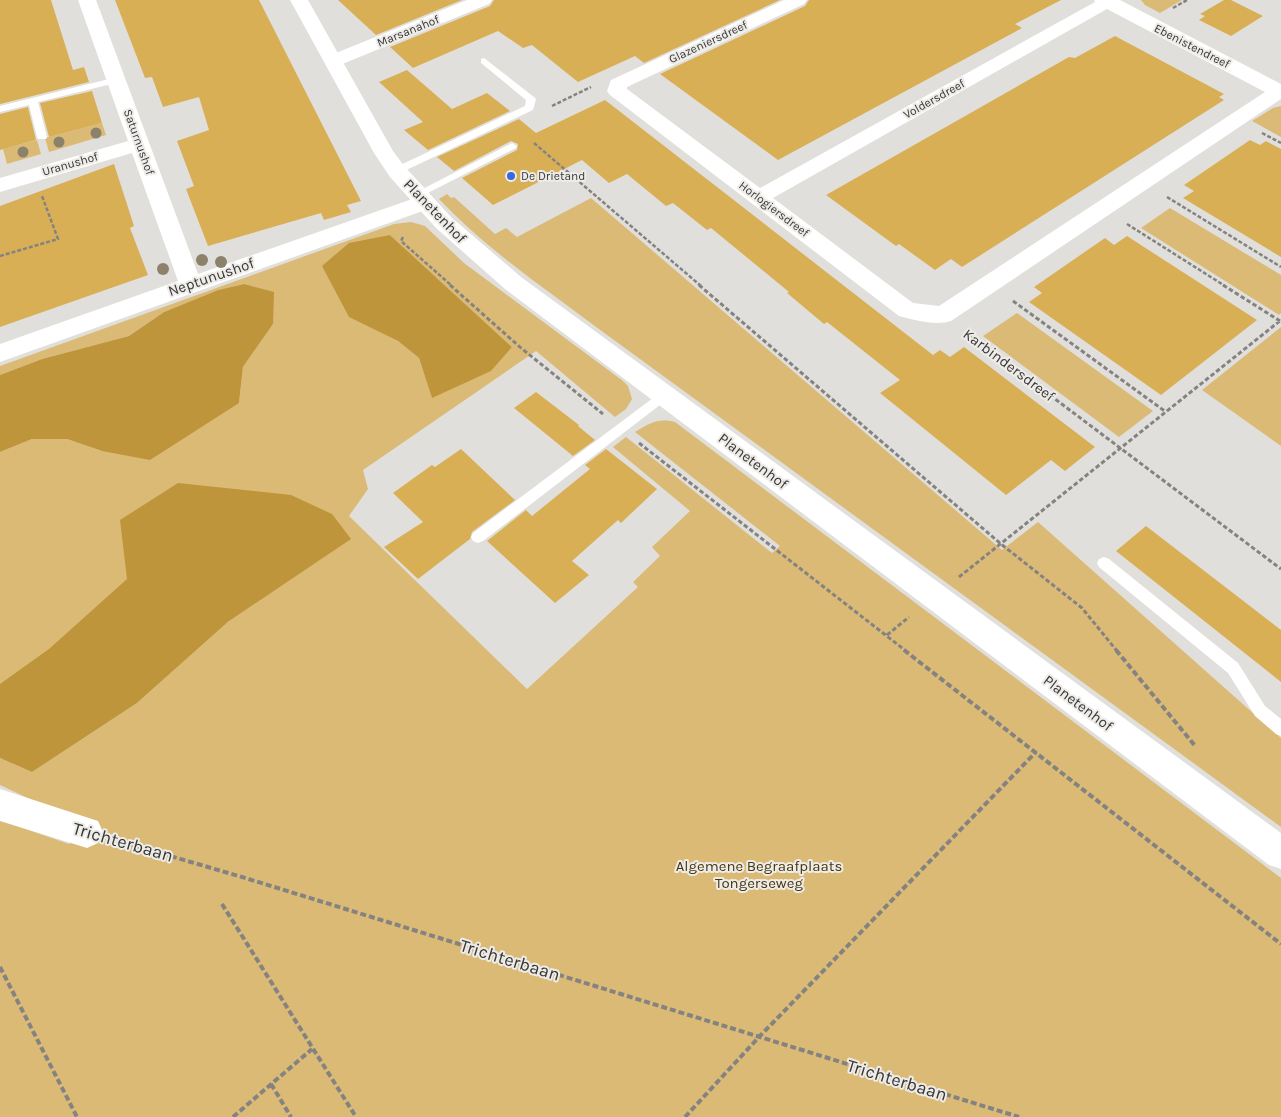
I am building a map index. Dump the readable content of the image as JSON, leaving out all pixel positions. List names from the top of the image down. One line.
{"streets":{"street":["Marsanahof","Glazeniersdreef","Ebenistendreef","Voldersdreef","Saturnushof","Uranushof","Horlogiersdreef","Planetenhof","Neptunushof","Trichterbaan"],"path":["Karbindersdreef"]},"crossings":[["Marsanahof","Planetenhof"],["Glazeniersdreef","Horlogiersdreef"],["Ebenistendreef","Voldersdreef"],["Voldersdreef","Horlogiersdreef"],["Saturnushof","Uranushof"],["Saturnushof","Neptunushof"],["Horlogiersdreef","Karbindersdreef"],["Planetenhof","Neptunushof"]],"parks":["Algemene Begraafplaats Tongerseweg"],"places":["De Drietand"]}
